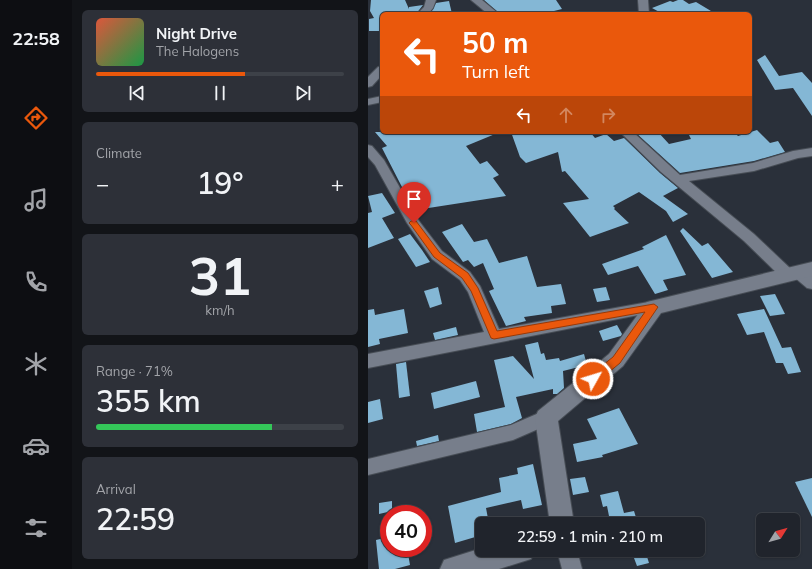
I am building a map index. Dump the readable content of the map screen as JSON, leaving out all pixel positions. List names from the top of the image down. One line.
{"north":"top right","page":{"tabs":"22:58","turn":["50 m","Turn left"],"song":["Night Drive","The Halogens"],"tile":["Climate",["31","km/h"],["Range · 71%","355 km"],["Arrival","22:59"]],"heat":["−","19°","+"],"limit":"40","trip":"22:59 · 1 min · 210 m"}}
